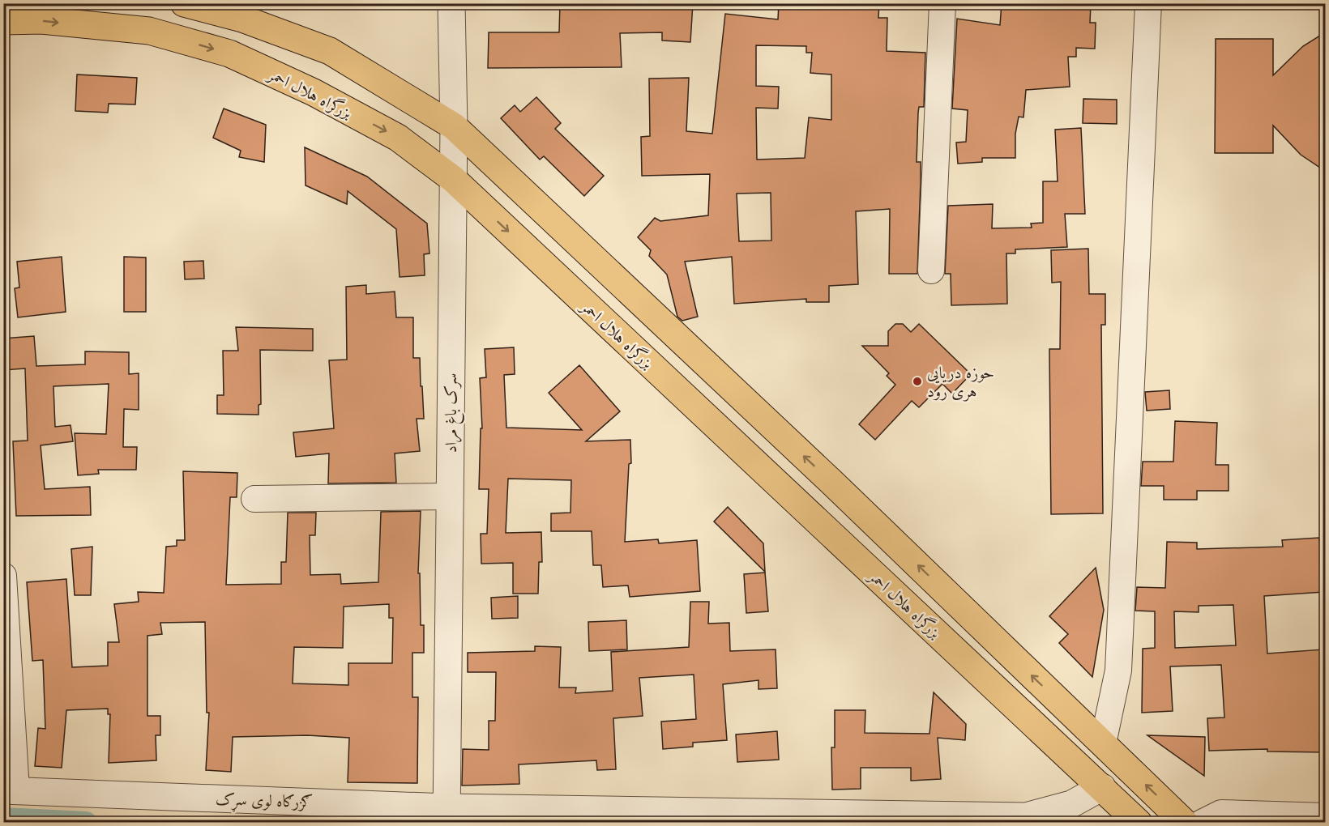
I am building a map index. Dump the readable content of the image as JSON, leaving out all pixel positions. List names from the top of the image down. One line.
{"streets":{"highway":["بزرگراه هلال احمر"],"street":["سرک باغ مراد","ګزرګاه لوی سړک"]},"crossings":[["بزرگراه هلال احمر","سرک باغ مراد"],["بزرگراه هلال احمر","ګزرګاه لوی سړک"],["سرک باغ مراد","ګزرګاه لوی سړک"]],"places":["حوزه دریایی هری رود"]}
